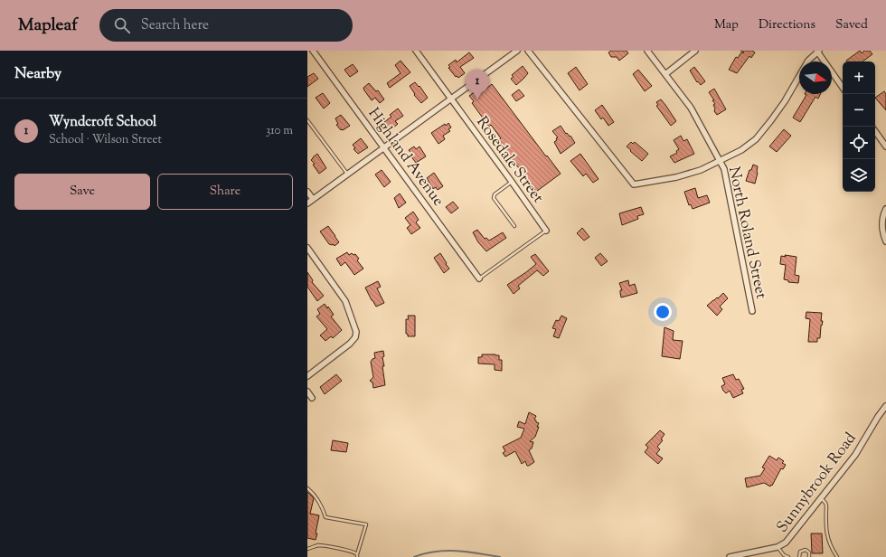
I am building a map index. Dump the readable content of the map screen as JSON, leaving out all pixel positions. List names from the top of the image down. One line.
{"streets":{"street":["Highland Avenue","Rosedale Street","North Roland Street","Sunnybrook Road"]},"north":"right","page":{"header":"Mapleaf","search":"Search here","nav":["Map","Directions","Saved"],"heading":"Nearby","map_buttons":["+","−"],"pins":"1","list":[{"mark":"1","name":"Wyndcroft School","note":"School · Wilson Street","value":"310 m"}],"buttons":["Save","Share"]}}
